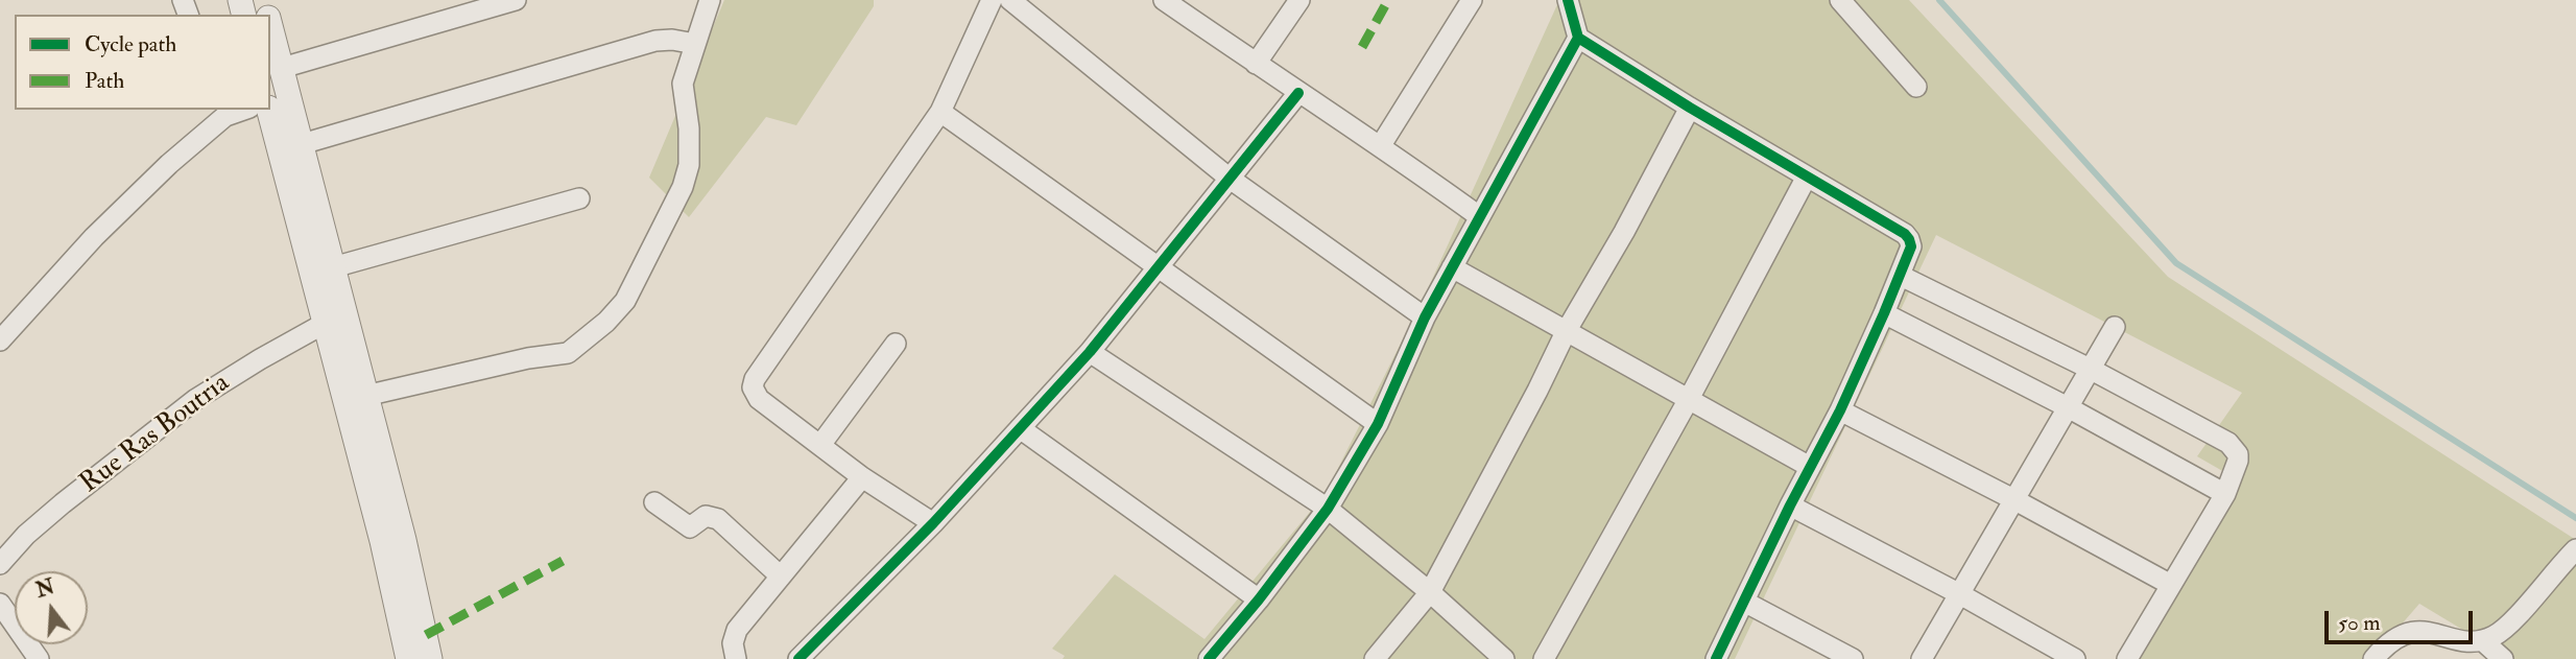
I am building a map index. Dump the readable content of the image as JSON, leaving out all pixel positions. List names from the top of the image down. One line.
{"streets":{"street":["Rue Ras Boutria"]},"legend":["Cycle path","Path"],"scale_bar":"50 m","north":"top"}
